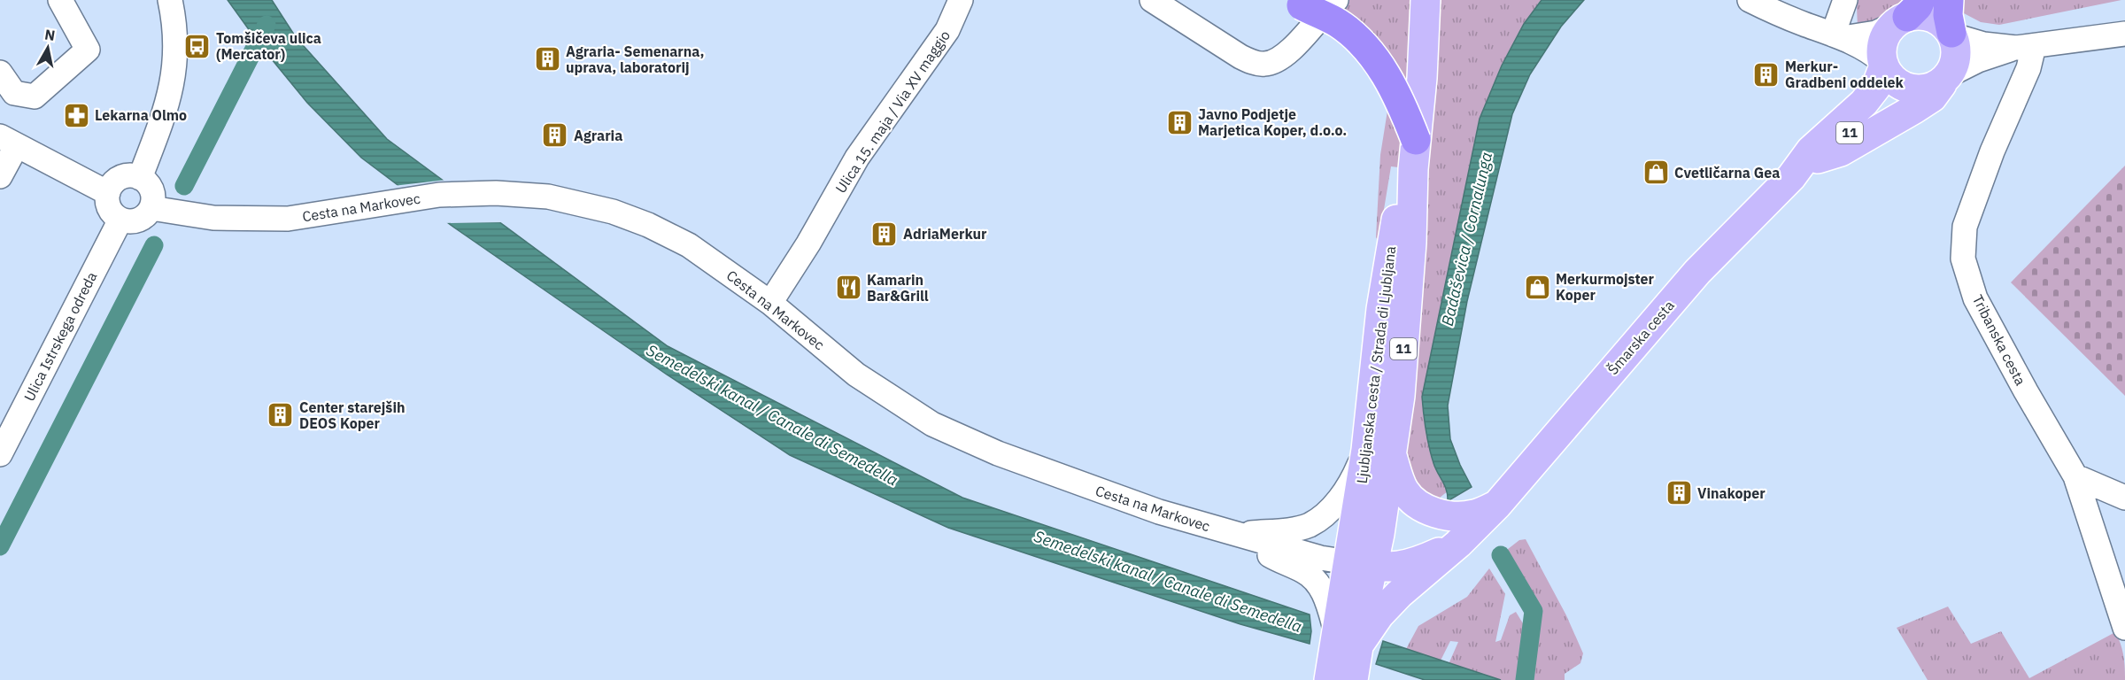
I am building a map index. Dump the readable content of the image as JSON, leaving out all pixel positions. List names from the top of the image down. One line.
{"streets":{"main road":["11","Šmarska cesta","Ljubljanska cesta / Strada di Ljubljana"],"street":["Ulica 15. maja / Via XV maggio","Cesta na Markovec","Ulica Istrskega odreda","Tribanska cesta"]},"crossings":[["Ulica 15. maja / Via XV maggio","Cesta na Markovec"],["11","Cesta na Markovec"],["11","Šmarska cesta"],["11","Ljubljanska cesta / Strada di Ljubljana"],["Cesta na Markovec","Ulica Istrskega odreda"],["Cesta na Markovec","Ljubljanska cesta / Strada di Ljubljana"]],"water":["Badaševica / Cornalunga","Semedelski kanal / Canale di Semedella"],"places":{"bus stop":["Tomšičeva ulica (Mercator)"],"building":["Agraria- Semenarna, uprava, laboratorij","Merkur- Gradbeni oddelek","Javno Podjetje Marjetica Koper, d.o.o.","Agraria","AdriaMerkur","Center starejših DEOS Koper","Vinakoper"],"pharmacy":["Lekarna Olmo"],"shop":["Cvetličarna Gea","Merkurmojster Koper"],"restaurant":["Kamarin Bar&Grill"]},"north":"top"}
